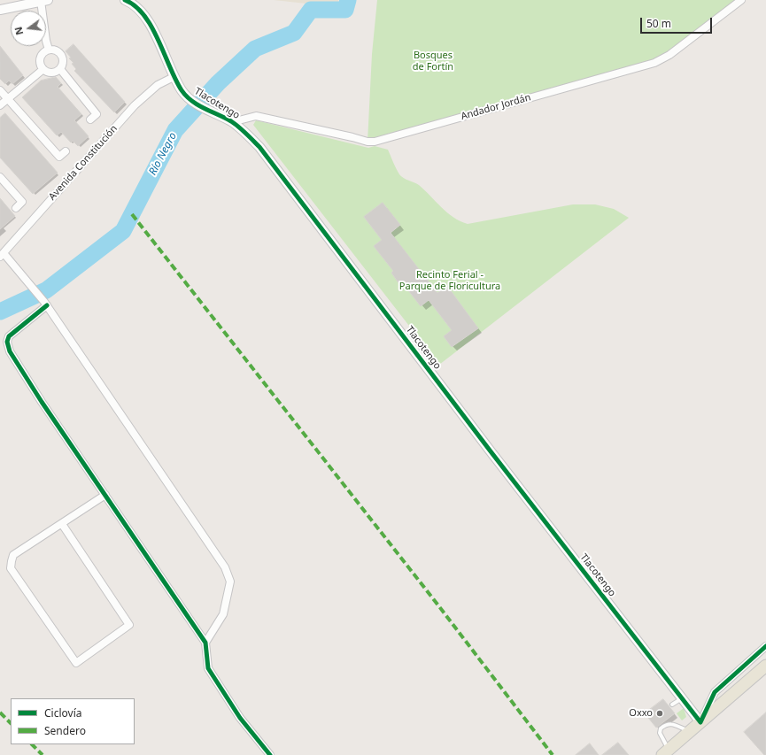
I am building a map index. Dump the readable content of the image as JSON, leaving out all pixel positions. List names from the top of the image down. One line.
{"streets":{"street":["Tlacotengo","Andador Jordán","Avenida Constitución"]},"crossings":[["Tlacotengo","Andador Jordán"],["Tlacotengo","Avenida Constitución"]],"water":["Río Negro"],"parks":["Bosques de Fortín","Recinto Ferial - Parque de Floricultura"],"places":["Oxxo"],"legend":["Ciclovía","Sendero"],"scale_bar":"50 m","north":"left"}
